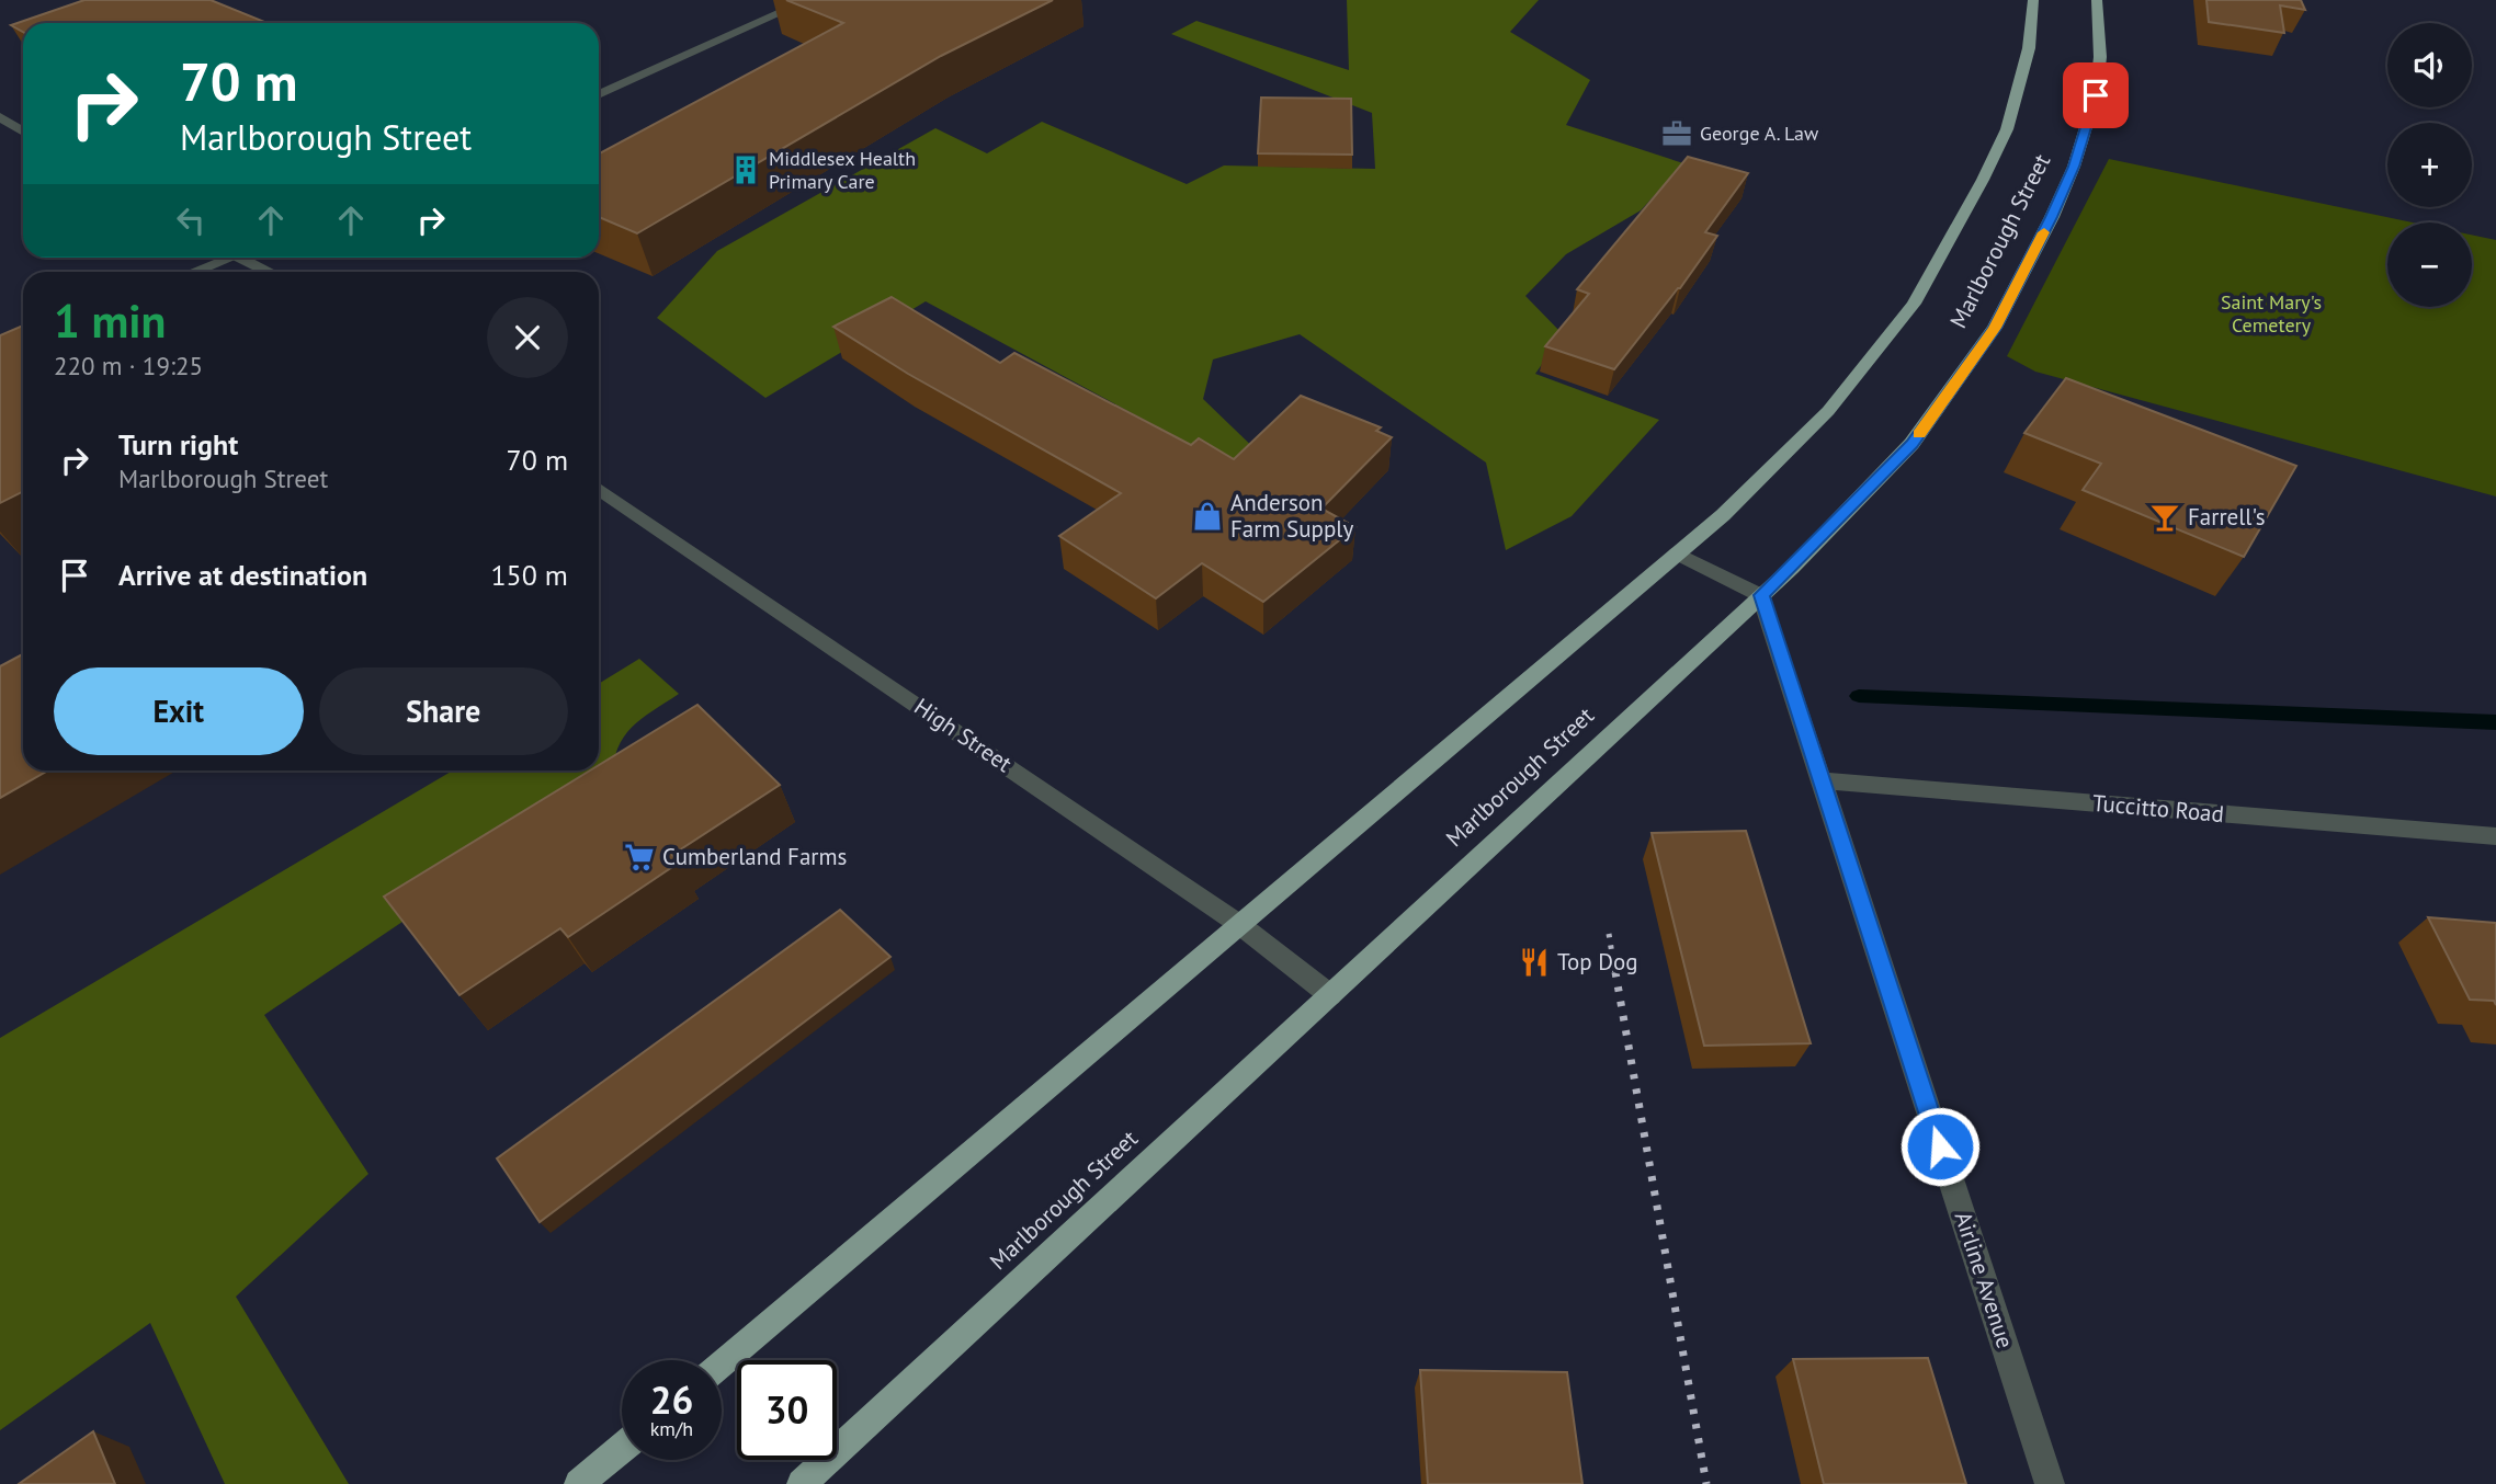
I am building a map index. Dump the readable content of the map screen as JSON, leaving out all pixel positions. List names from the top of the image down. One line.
{"streets":{"highway":["Marlborough Street"],"street":["High Street","Tuccitto Road","Airline Avenue"]},"crossings":[["Marlborough Street","High Street"],["Marlborough Street","Airline Avenue"],["Tuccitto Road","Airline Avenue"]],"parks":["Saint Mary's Cemetery"],"places":{"office":["George A. Law"],"building":["Middlesex Health Primary Care"],"shop":["Anderson Farm Supply"],"bar":["Farrell's"],"supermarket":["Cumberland Farms"],"restaurant":["Top Dog"]},"page":{"map_buttons":["+","−"],"turn":["70 m","Marlborough Street"],"heading":["1 min","220 m · 19:25"],"list":[{"name":"Turn right","note":"Marlborough Street","value":"70 m"},{"name":"Arrive at destination","value":"150 m"}],"buttons":["Exit","Share"],"speed":"26 km/h","limit":"30"}}
